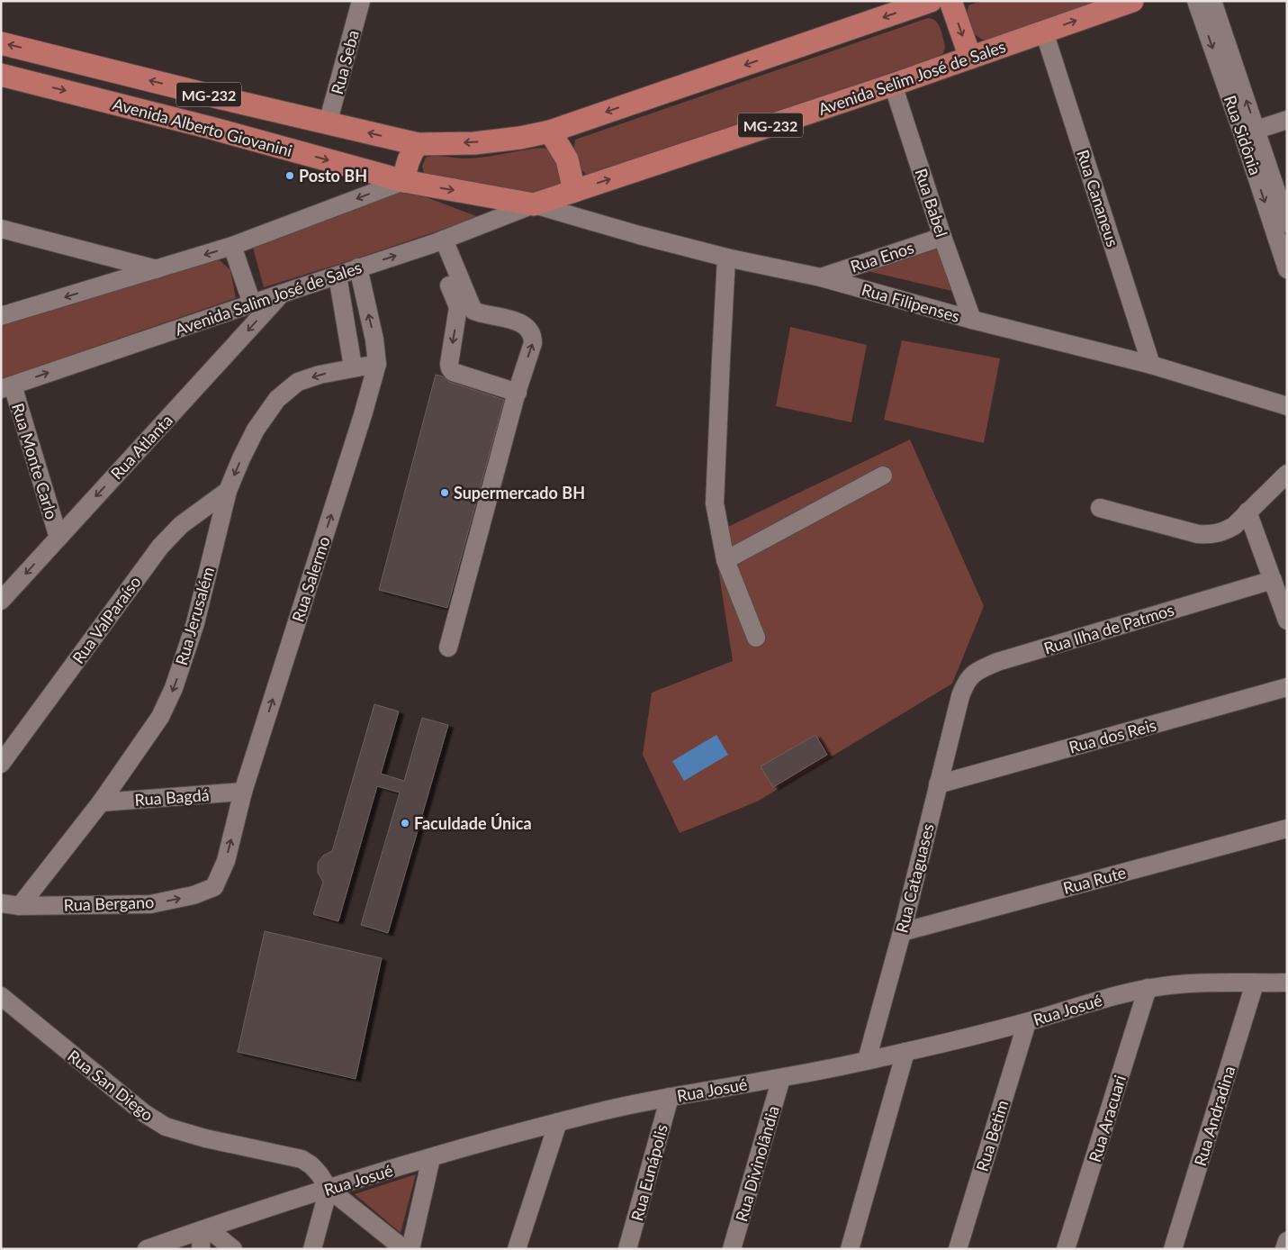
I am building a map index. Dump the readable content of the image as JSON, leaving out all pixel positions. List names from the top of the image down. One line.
{"streets":{"main road":["Avenida Selim José de Sales","MG-232","Avenida Alberto Giovanini"],"street":["Rua Seba","Rua Sidônia","Rua Cananeus","Rua Babel","Rua Enos","Avenida Salim José de Sales","Rua Filipenses","Rua Atlanta","Rua Monte Carlo","Rua Salermo","Rua Jerusalém","Rua ValParaíso","Rua Ilha de Patmos","Rua dos Reis","Rua Bagdá","Rua Cataguases","Rua Rute","Rua Bergano","Rua Josué","Rua San Diego","Rua Andradina","Rua Aracuari","Rua Betim","Rua Divinolândia","Rua Eunápolis"]},"crossings":[["Rua Seba","Avenida Alberto Giovanini"],["Avenida Selim José de Sales","Avenida Alberto Giovanini"],["Avenida Selim José de Sales","Rua Cananeus"],["Avenida Selim José de Sales","Rua Babel"],["Avenida Selim José de Sales","Avenida Salim José de Sales"],["Avenida Selim José de Sales","Rua Filipenses"],["MG-232","Avenida Alberto Giovanini"],["Rua Cananeus","Rua Filipenses"],["Rua Babel","Rua Enos"],["Rua Babel","Rua Filipenses"],["Rua Enos","Rua Filipenses"],["Avenida Salim José de Sales","Rua Filipenses"],["Avenida Salim José de Sales","Rua Atlanta"],["Avenida Salim José de Sales","Rua Monte Carlo"],["Avenida Salim José de Sales","Rua Salermo"],["Rua Atlanta","Rua Monte Carlo"],["Rua Salermo","Rua Jerusalém"],["Rua Salermo","Rua Bagdá"],["Rua Salermo","Rua Bergano"],["Rua Jerusalém","Rua ValParaíso"],["Rua Jerusalém","Rua Bagdá"],["Rua Jerusalém","Rua Bergano"],["Rua Ilha de Patmos","Rua Cataguases"],["Rua dos Reis","Rua Cataguases"],["Rua Cataguases","Rua Rute"],["Rua Cataguases","Rua Josué"],["Rua Josué","Rua San Diego"],["Rua Josué","Rua Andradina"],["Rua Josué","Rua Aracuari"],["Rua Josué","Rua Betim"],["Rua Josué","Rua Divinolândia"],["Rua Josué","Rua Eunápolis"]],"one_way":["Rua Atlanta","Rua Jerusalém","Rua Bergano"],"places":["Posto BH","Supermercado BH","Faculdade Única"]}
